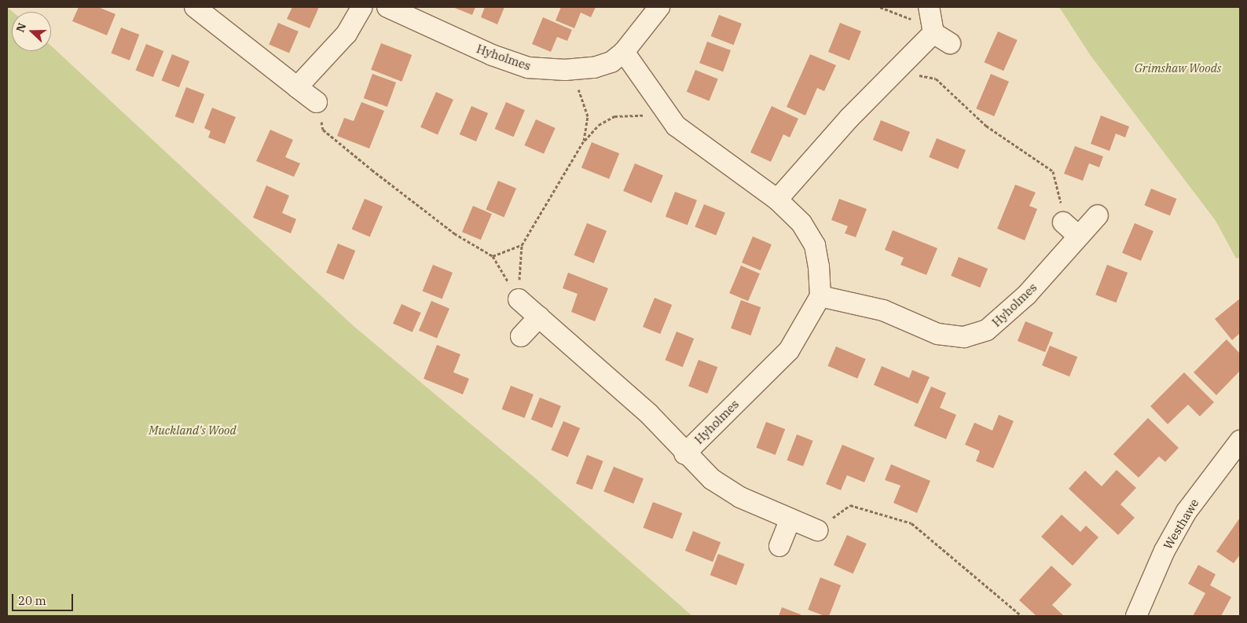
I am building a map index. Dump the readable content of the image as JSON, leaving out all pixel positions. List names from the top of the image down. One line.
{"streets":{"street":["Hyholmes","Westhawe"]},"parks":["Grimshaw Woods","Muckland's Wood"],"scale_bar":"20 m","north":"left"}
